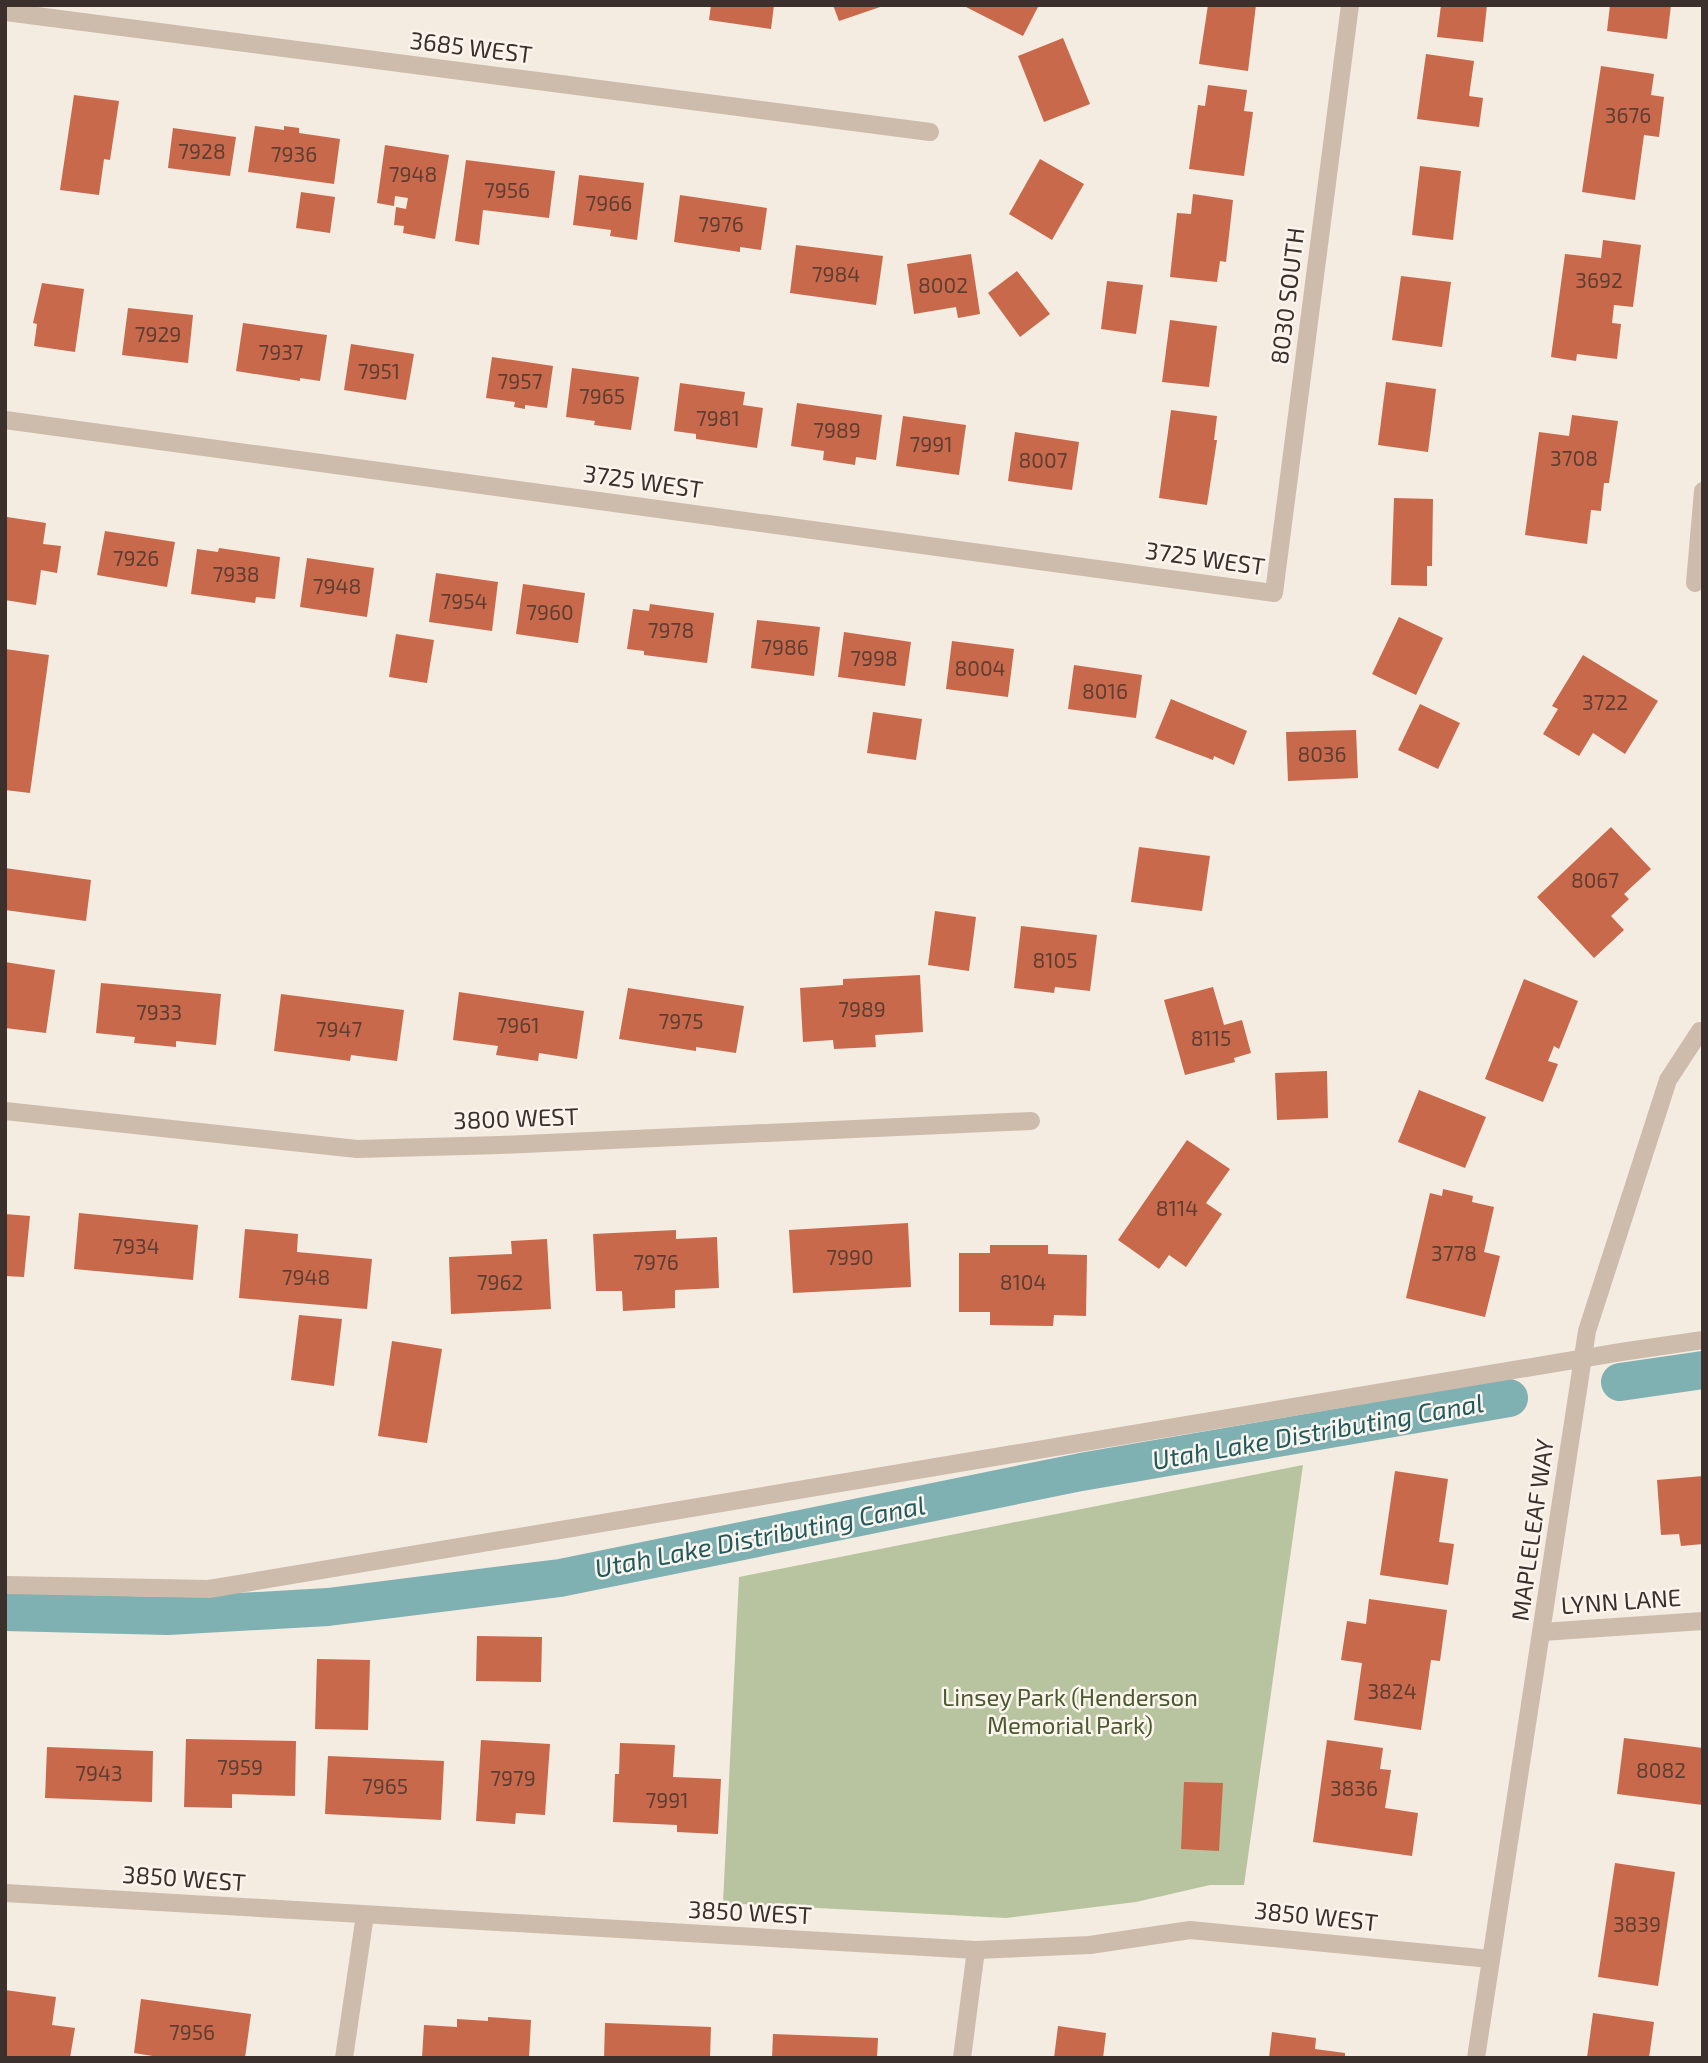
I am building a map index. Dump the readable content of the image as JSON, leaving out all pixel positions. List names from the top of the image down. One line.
{"streets":{"street":["3685 WEST","8030 SOUTH","3725 WEST","3800 WEST","MAPLELEAF WAY","LYNN LANE","3850 WEST"]},"crossings":[["8030 SOUTH","3725 WEST"],["MAPLELEAF WAY","LYNN LANE"],["MAPLELEAF WAY","3850 WEST"]],"water":["Utah Lake Distributing Canal"],"parks":["Linsey Park (Henderson Memorial Park)"],"house_numbers":["3676","7928","7936","7948","7956","7966","7976","7984","3692","8002","7929","7937","7951","7957","7965","7981","7989","7991","3708","8007","7926","7938","7948","7954","7960","7978","7986","7998","8004","8016","3722","8036","8067","8105","7989","7933","7975","7961","7947","8115","8114","7934","3778","7990","7976","7948","7962","8104","3824","7959","8082","7943","7979","7965","3836","7991","3839","7956"]}
